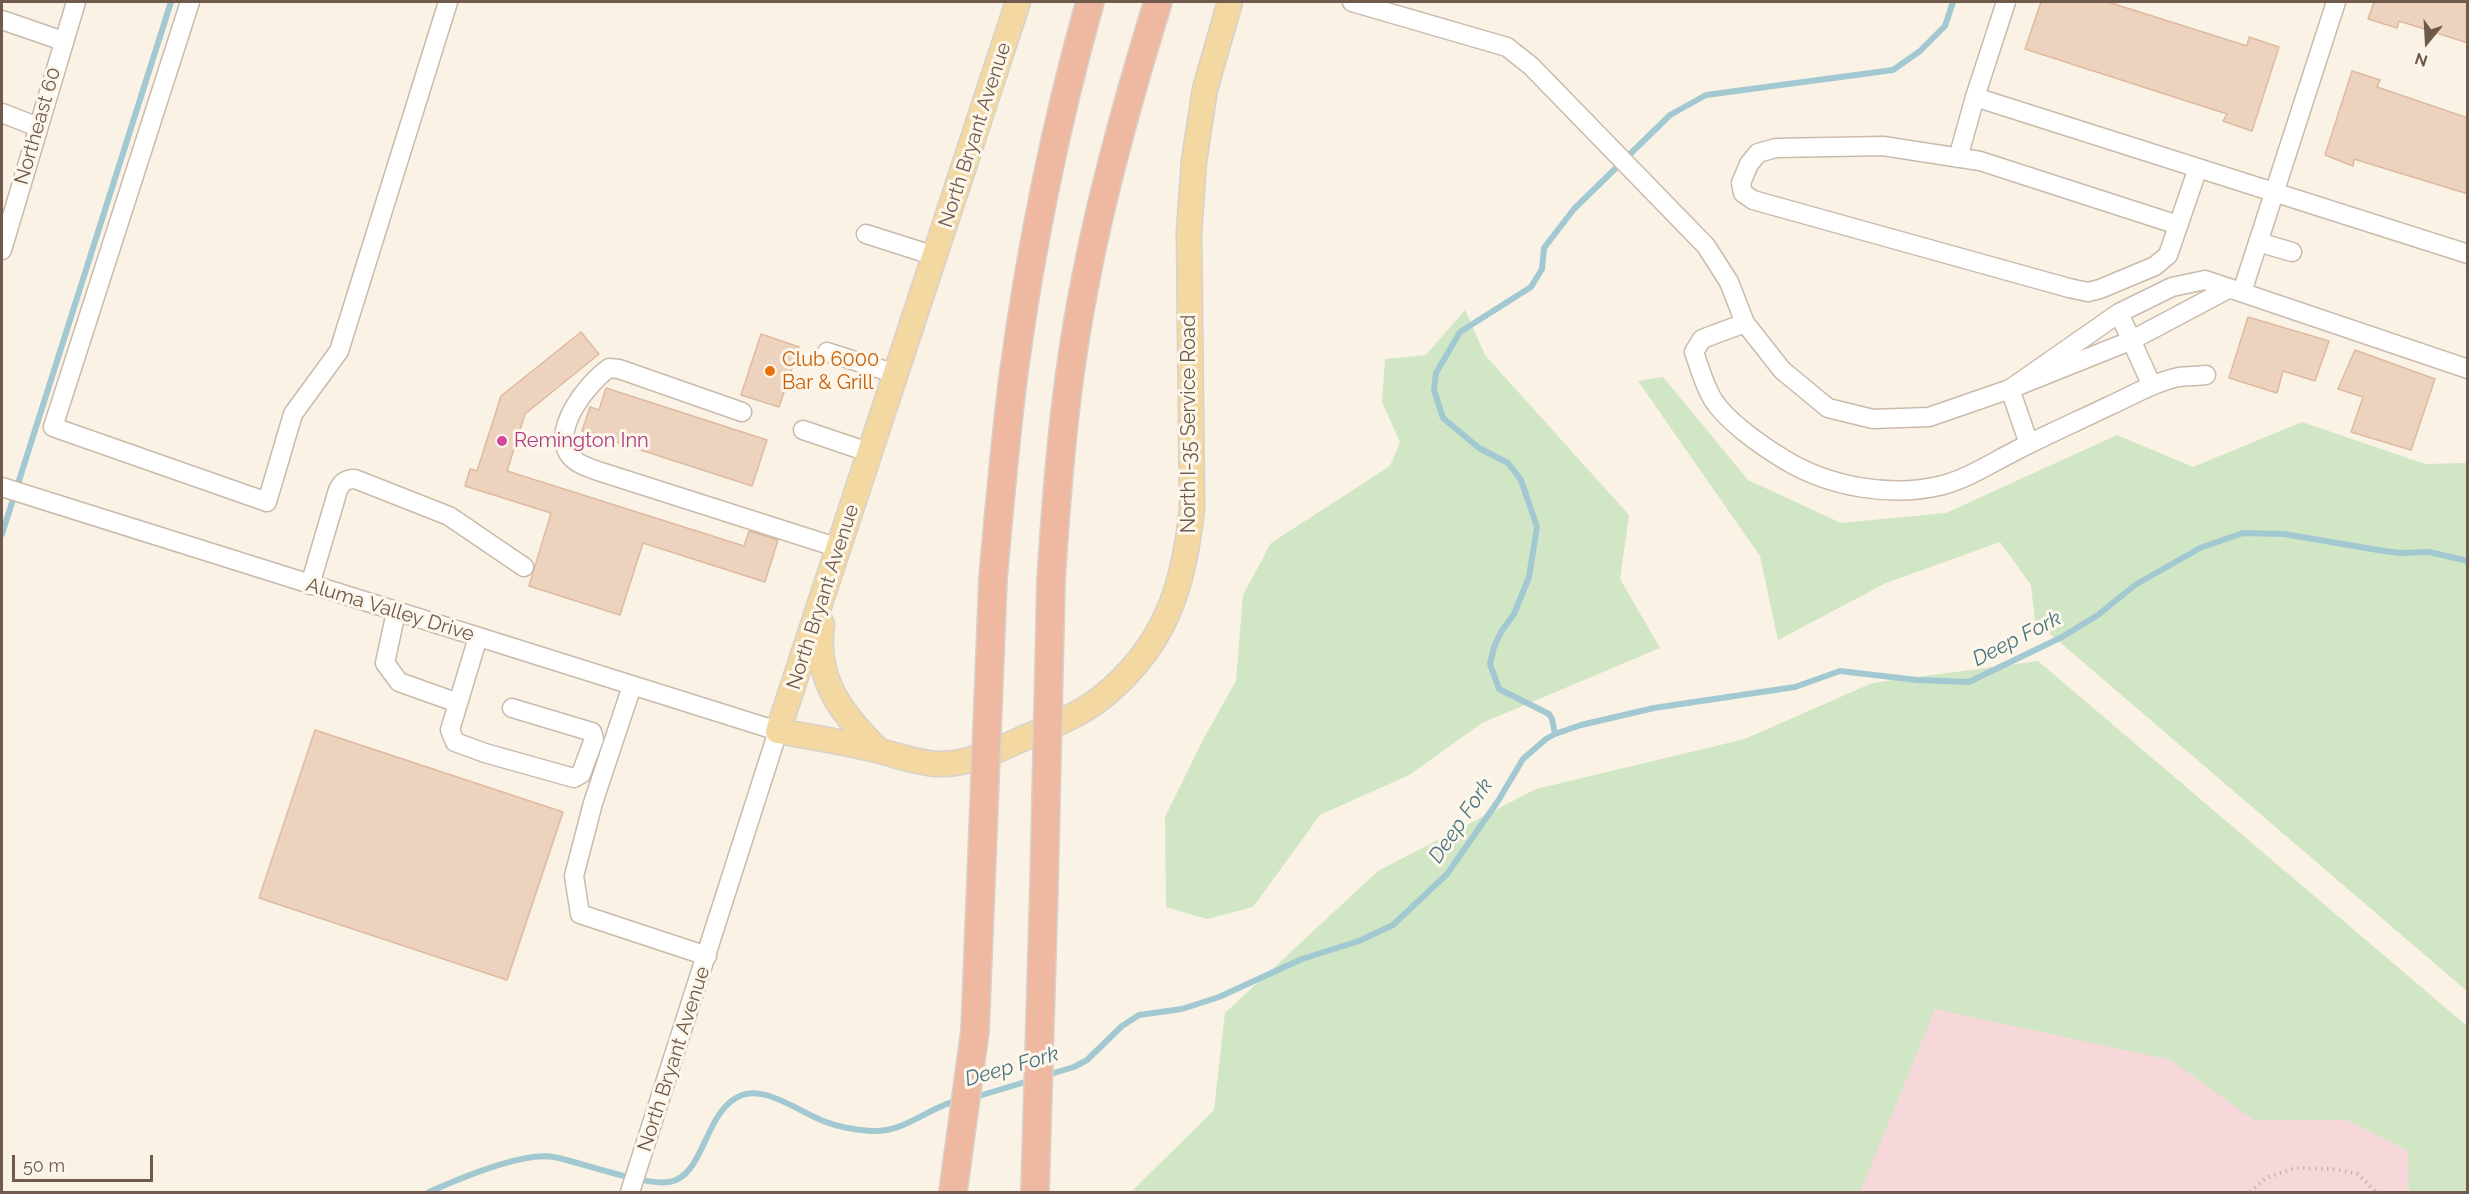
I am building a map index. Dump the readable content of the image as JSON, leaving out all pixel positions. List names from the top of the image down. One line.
{"streets":{"main road":["North Bryant Avenue","North I-35 Service Road"],"street":["Northeast 60","Aluma Valley Drive"]},"crossings":[["North Bryant Avenue","North I-35 Service Road"],["North Bryant Avenue","Aluma Valley Drive"],["North I-35 Service Road","Aluma Valley Drive"]],"water":["Deep Fork"],"places":["Club 6000 Bar & Grill","Remington Inn"],"scale_bar":"50 m","north":"bottom"}
